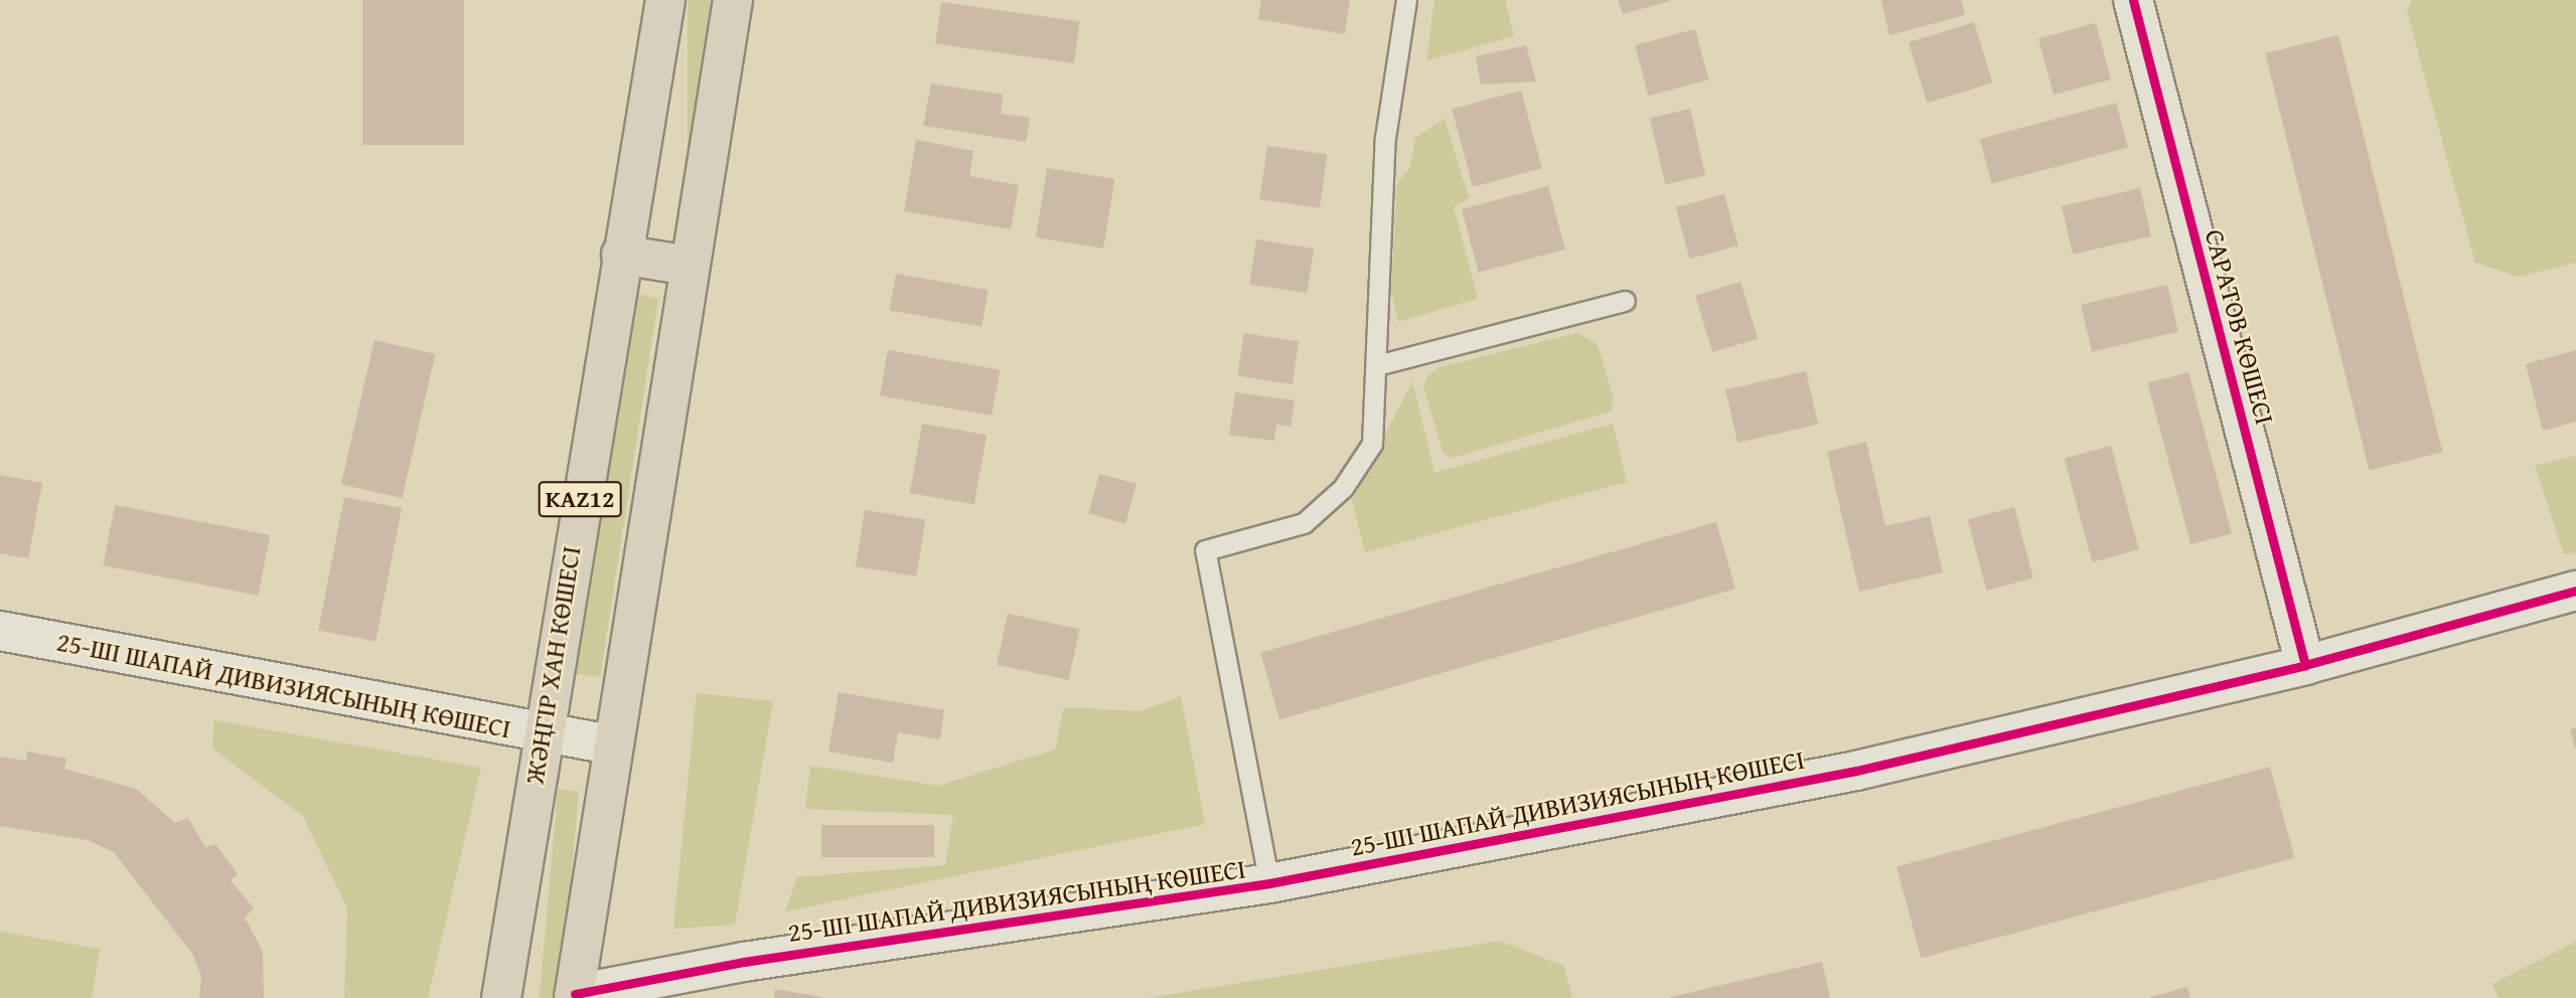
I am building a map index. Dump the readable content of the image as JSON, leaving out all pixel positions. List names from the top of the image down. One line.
{"streets":{"main road":["KAZ12","ЖӘҢГІР ХАН КӨШЕСІ"],"street":["САРАТОВ КӨШЕСІ","25-ШІ ШАПАЙ ДИВИЗИЯСЫНЫҢ КӨШЕСІ"]},"crossings":[["САРАТОВ КӨШЕСІ","25-ШІ ШАПАЙ ДИВИЗИЯСЫНЫҢ КӨШЕСІ"],["KAZ12","25-ШІ ШАПАЙ ДИВИЗИЯСЫНЫҢ КӨШЕСІ"],["ЖӘҢГІР ХАН КӨШЕСІ","25-ШІ ШАПАЙ ДИВИЗИЯСЫНЫҢ КӨШЕСІ"]]}
